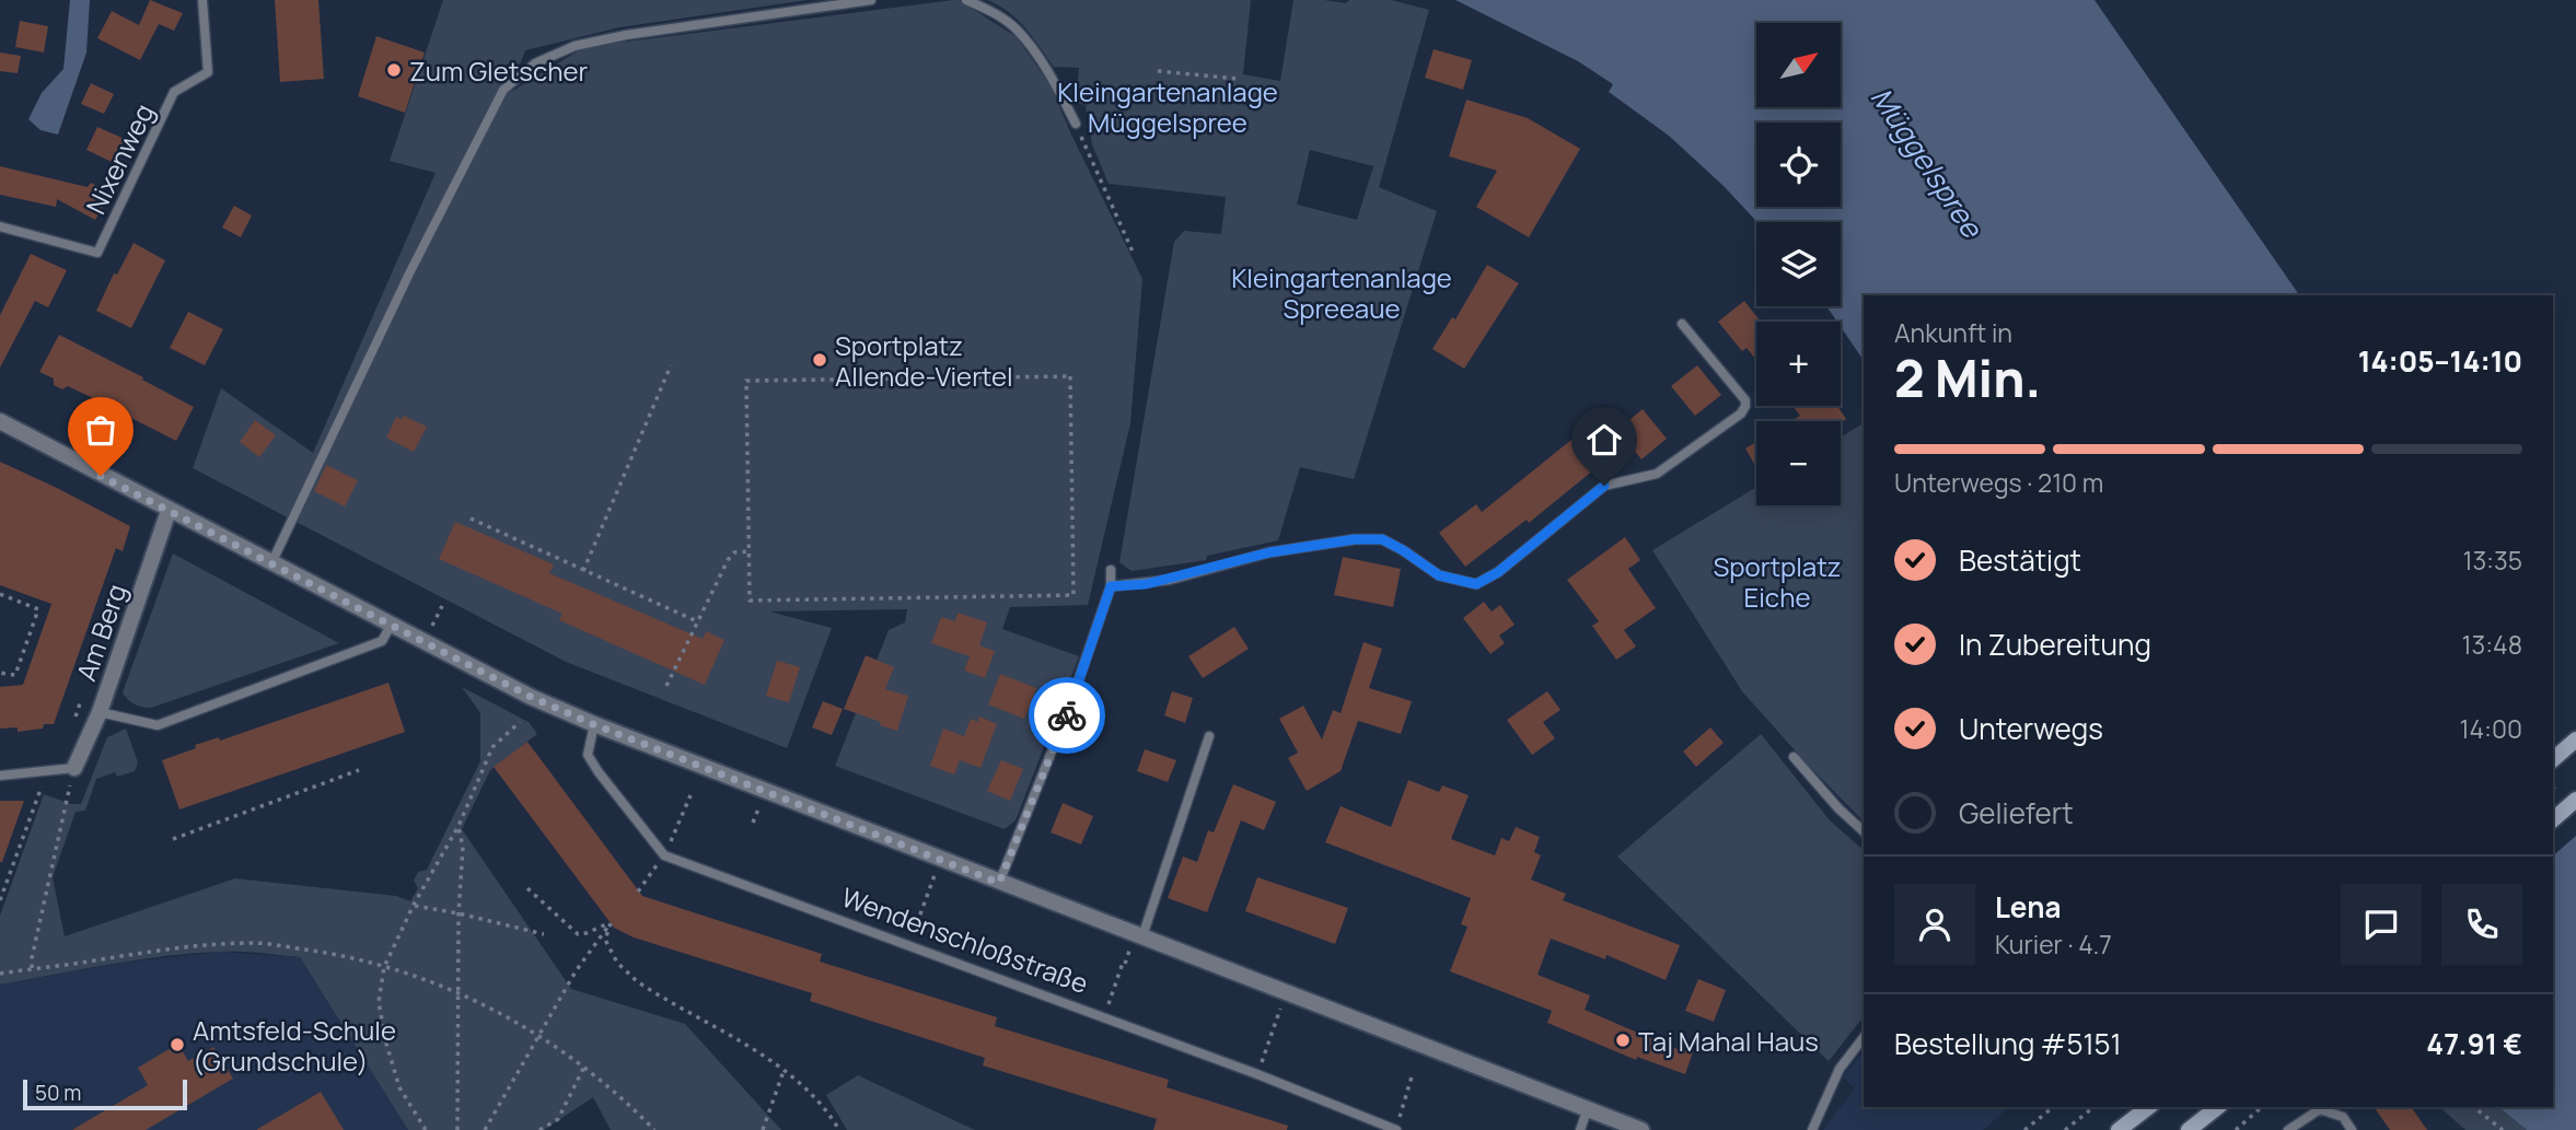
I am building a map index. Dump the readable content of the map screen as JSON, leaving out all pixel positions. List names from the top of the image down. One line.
{"streets":{"street":["Am Berg"],"lane":["Nixenweg","Wendenschloßstraße"]},"water":["Müggelspree"],"parks":["Kleingartenanlage Müggelspree","Kleingartenanlage Spreeaue","Sportplatz Eiche"],"places":["Zum Gletscher","Sportplatz Allende-Viertel","Taj Mahal Haus","Amtsfeld-Schule (Grundschule)"],"scale_bar":"50 m","north":"top right","page":{"map_buttons":["+","−"],"heading":["2 Min.","Ankunft in","14:05–14:10"],"panel":["Lena","Kurier · 4.7","Bestellung #5151","47.91 €"],"bar":"Unterwegs · 210 m","list":[["Bestätigt","13:35"],["In Zubereitung","13:48"],["Unterwegs","14:00"],"Geliefert"],"scale":"50 m"}}
